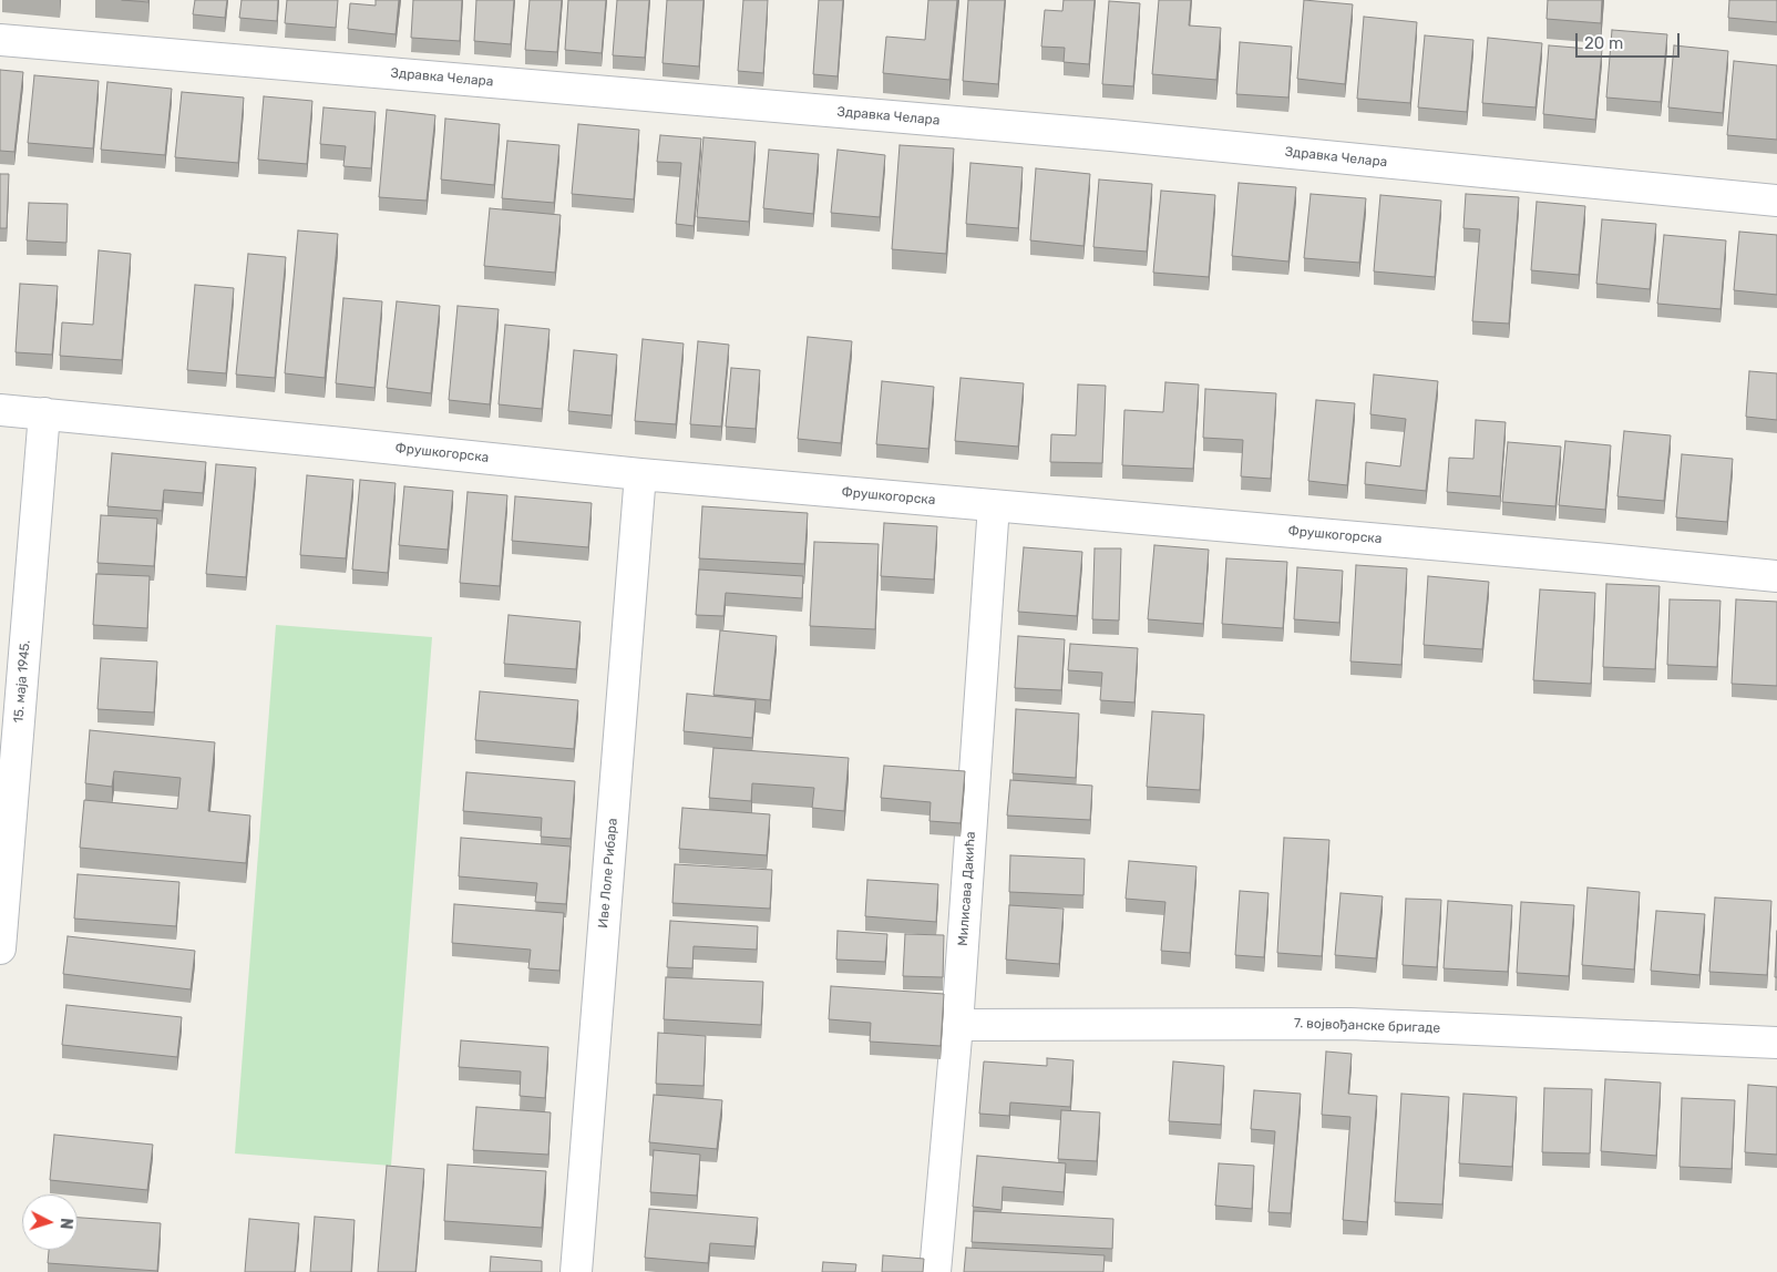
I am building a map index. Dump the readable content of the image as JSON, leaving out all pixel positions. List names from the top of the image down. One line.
{"streets":{"street":["Здравка Челара","Фрушкогорска","15. маја 1945.","Иве Лоле Рибара","Милисава Дакића","7. војвођанске бригаде"]},"crossings":[["Фрушкогорска","15. маја 1945."],["Фрушкогорска","Иве Лоле Рибара"],["Фрушкогорска","Милисава Дакића"],["Милисава Дакића","7. војвођанске бригаде"]],"scale_bar":"20 m","north":"right"}
